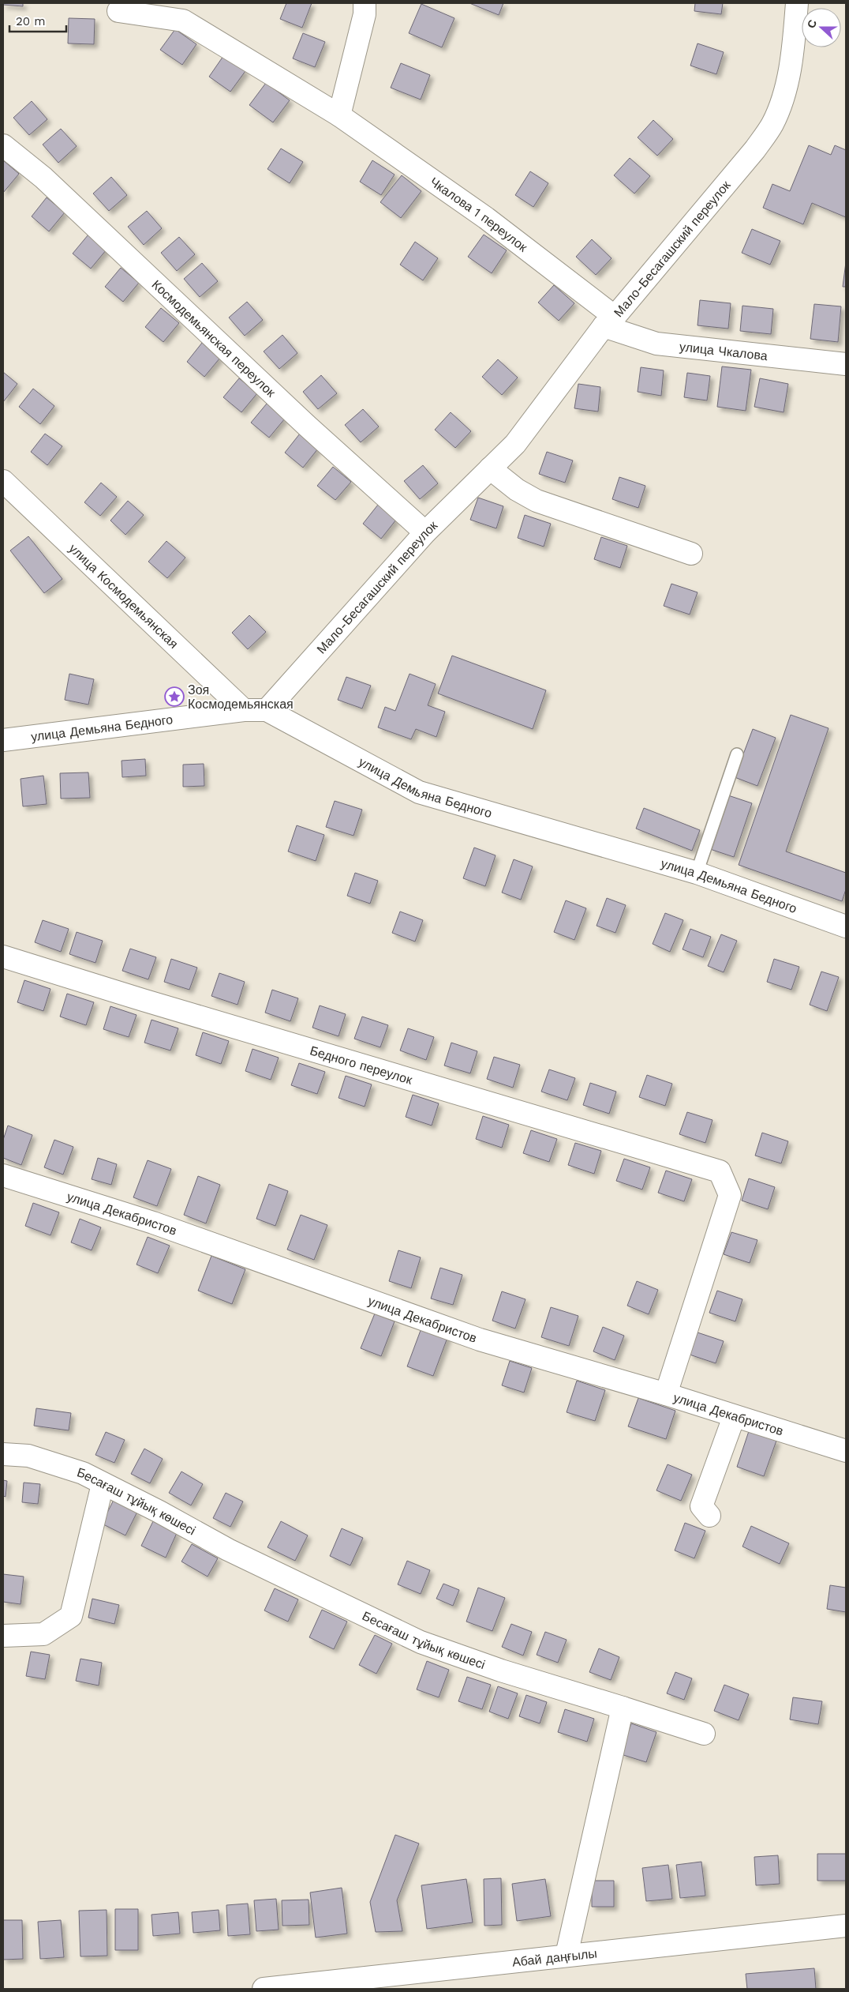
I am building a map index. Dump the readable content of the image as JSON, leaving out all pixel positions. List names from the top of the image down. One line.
{"streets":{"street":["Чкалова 1 переулок","Мало-Бесагашский переулок","Космодемьянская переулок","улица Чкалова","улица Космодемьянская","улица Демьяна Бедного","Бедного переулок","улица Декабристов","Бесағаш тұйық көшесі","Абай даңғылы"]},"crossings":[["Чкалова 1 переулок","Мало-Бесагашский переулок"],["Чкалова 1 переулок","улица Чкалова"],["Мало-Бесагашский переулок","Космодемьянская переулок"],["Мало-Бесагашский переулок","улица Чкалова"],["Мало-Бесагашский переулок","улица Демьяна Бедного"],["улица Космодемьянская","улица Демьяна Бедного"],["Бедного переулок","улица Декабристов"]],"places":{"place":["Зоя Космодемьянская"]},"scale_bar":"20 m","north":"left"}
